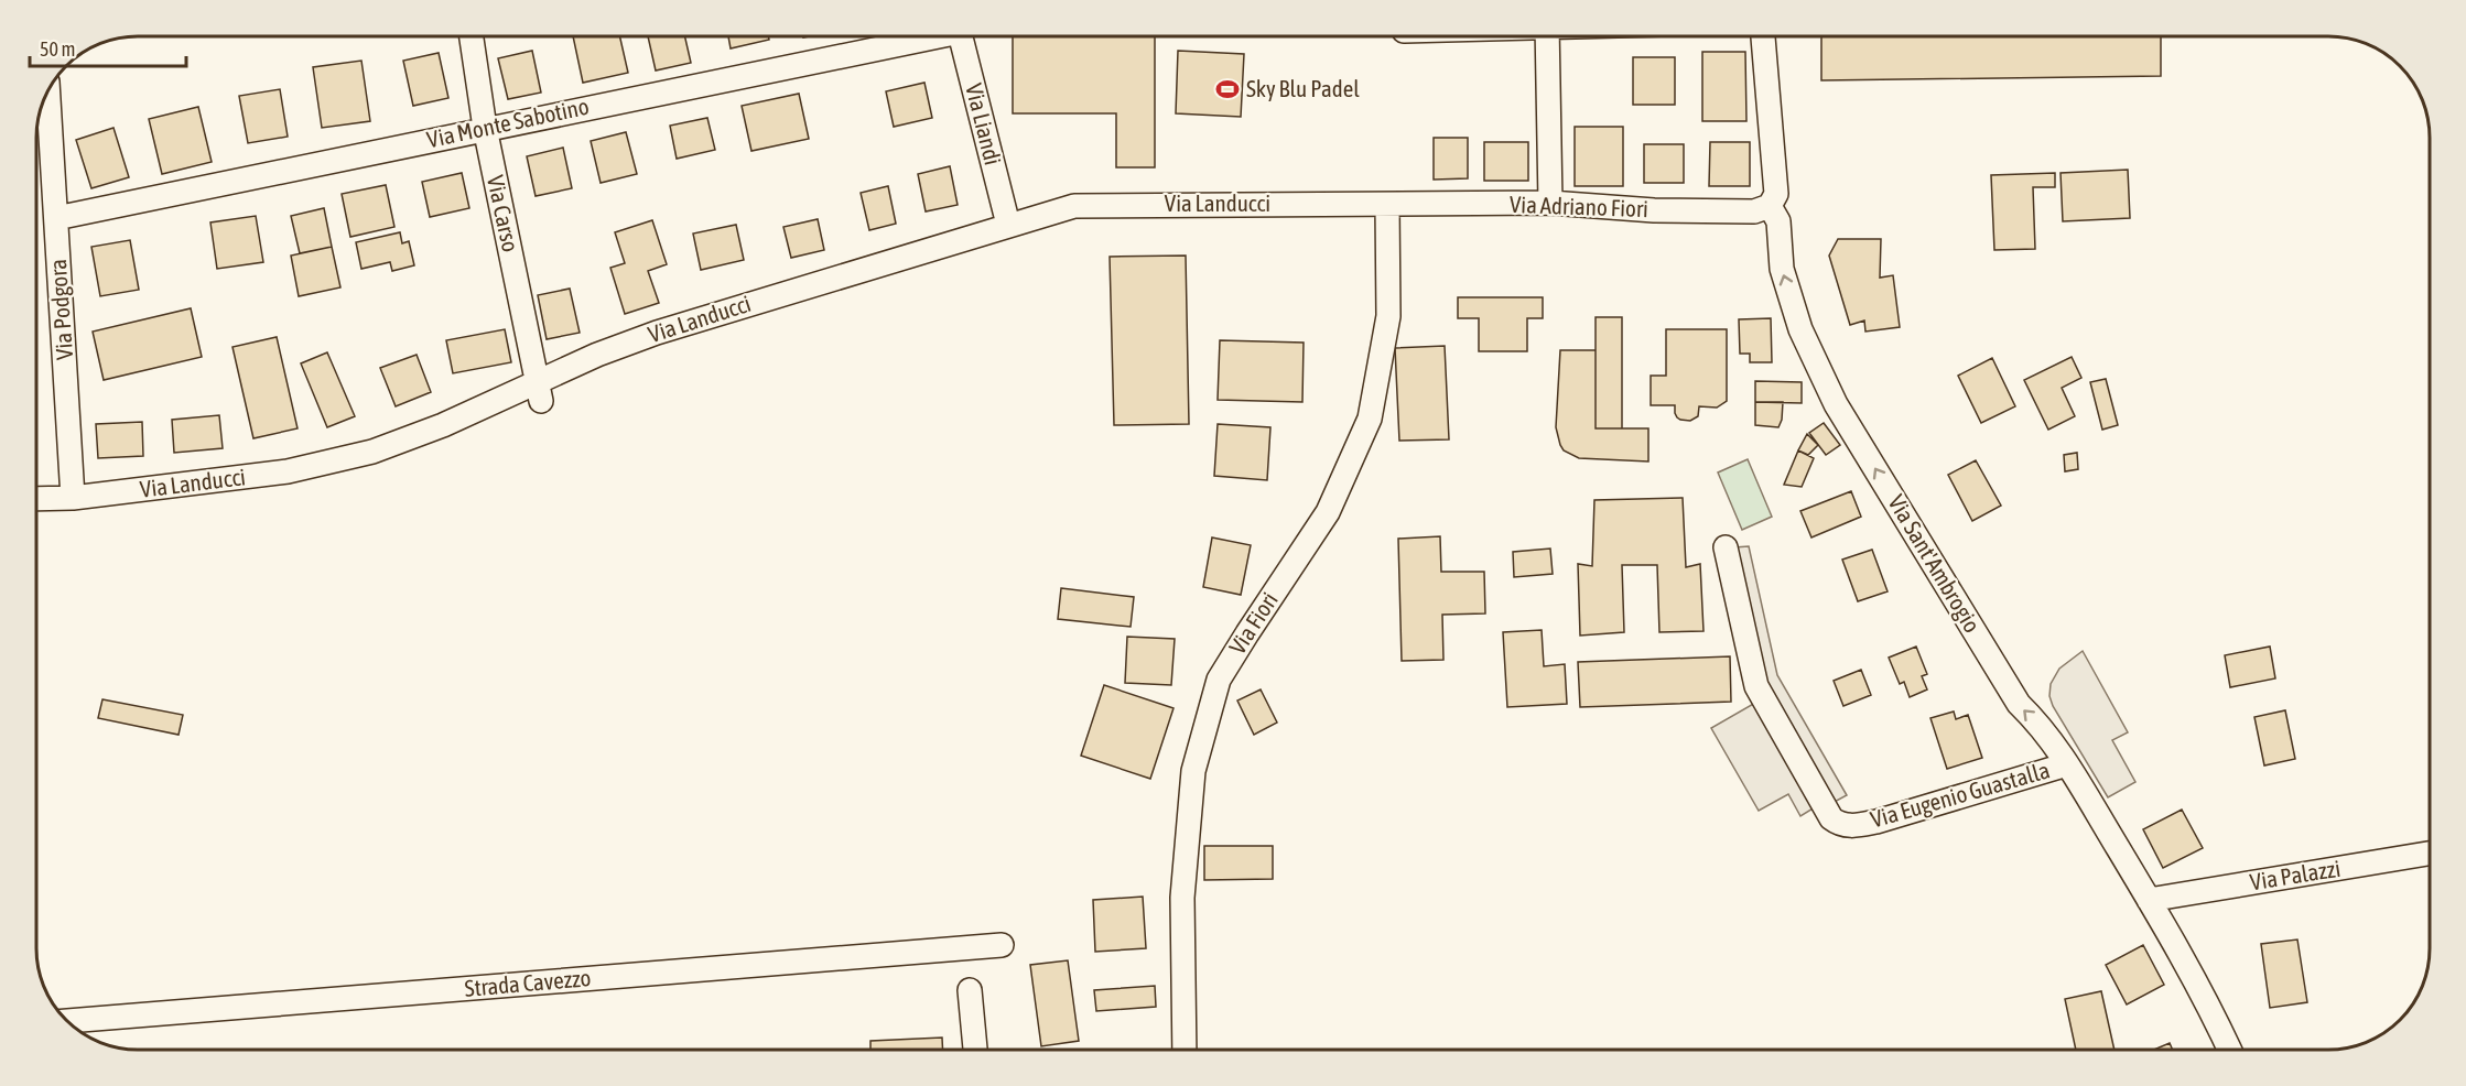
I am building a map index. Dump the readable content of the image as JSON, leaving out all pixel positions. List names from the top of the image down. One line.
{"streets":{"street":["Via Monte Sabotino","Via Liandi","Via Landucci","Via Adriano Fiori","Via Carso","Via Podgora","Via Sant'Ambrogio","Via Fiori","Via Eugenio Guastalla","Via Palazzi","Strada Cavezzo"]},"crossings":[["Via Monte Sabotino","Via Carso"],["Via Monte Sabotino","Via Podgora"],["Via Liandi","Via Landucci"],["Via Landucci","Via Adriano Fiori"],["Via Landucci","Via Carso"],["Via Landucci","Via Podgora"],["Via Landucci","Via Fiori"],["Via Adriano Fiori","Via Sant'Ambrogio"],["Via Adriano Fiori","Via Fiori"],["Via Sant'Ambrogio","Via Eugenio Guastalla"],["Via Sant'Ambrogio","Via Palazzi"]],"one_way":["Via Sant'Ambrogio"],"places":{"sports":["Sky Blu Padel"]},"scale_bar":"50 m"}
